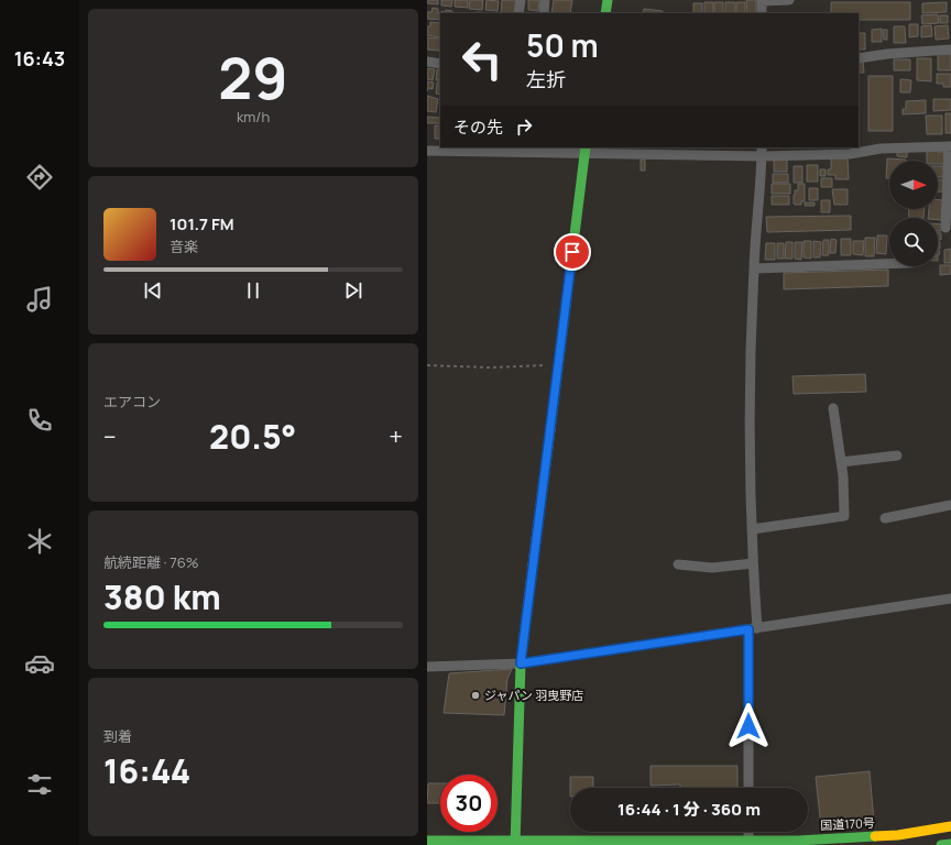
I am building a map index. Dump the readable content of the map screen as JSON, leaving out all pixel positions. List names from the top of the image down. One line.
{"streets":{"main road":["国道170号"]},"places":["ジャパン 羽曳野店"],"north":"right","page":{"tabs":"16:43","tile":[["29","km/h"],"エアコン",["航続距離 · 76%","380 km"],["到着","16:44"]],"turn":["50 m","左折"],"then":"その先","song":["101.7 FM","音楽"],"heat":["−","20.5°","+"],"limit":"30","trip":"16:44 · 1 分 · 360 m"}}
